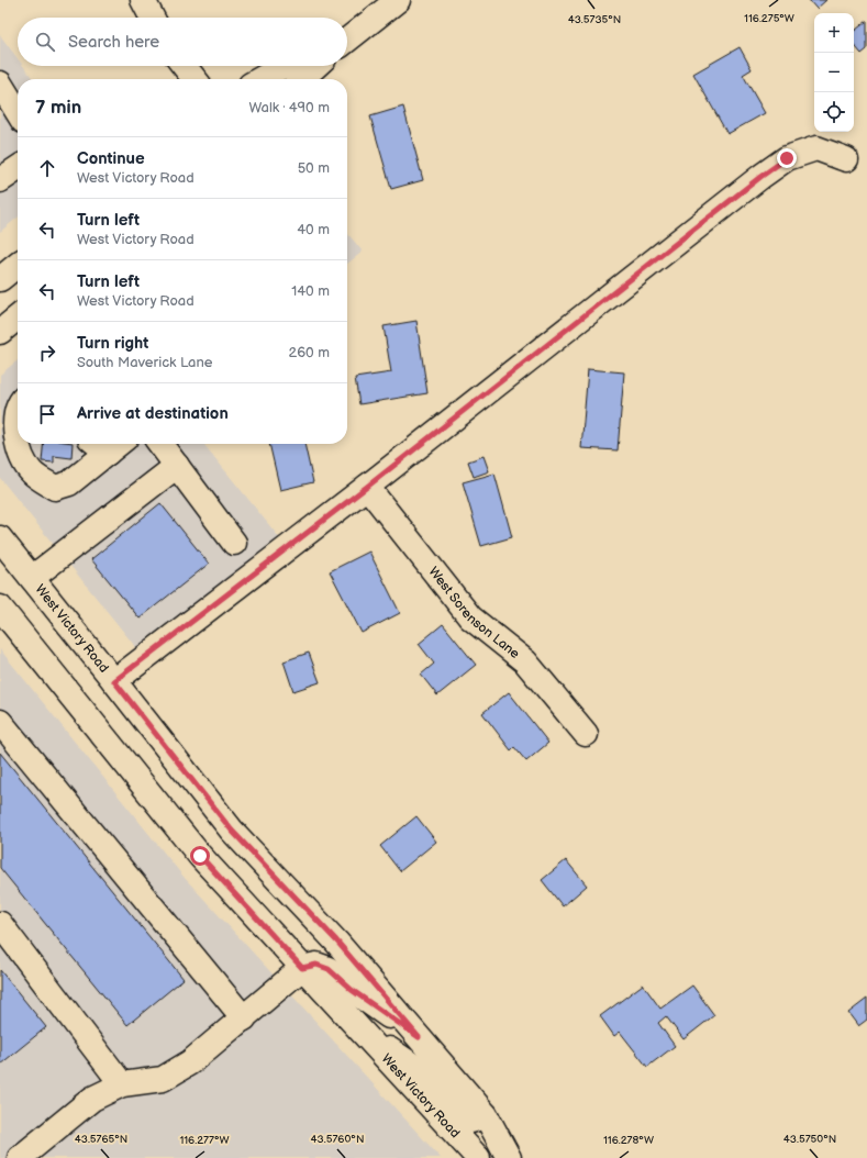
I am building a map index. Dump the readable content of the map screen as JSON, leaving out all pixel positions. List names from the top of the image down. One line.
{"streets":{"main road":["West Sorenson Lane","West Victory Road"]},"page":{"map_buttons":["+","−"],"search":"Search here","heading":["7 min","Walk · 490 m"],"list":[["Continue","West Victory Road","50 m"],["Turn left","West Victory Road","40 m"],["Turn left","West Victory Road","140 m"],["Turn right","South Maverick Lane","260 m"],"Arrive at destination"]},"coordinates":["116.275°W","43.5735°N","43.5765°N","43.5760°N","43.5750°N","116.277°W","116.278°W"]}
